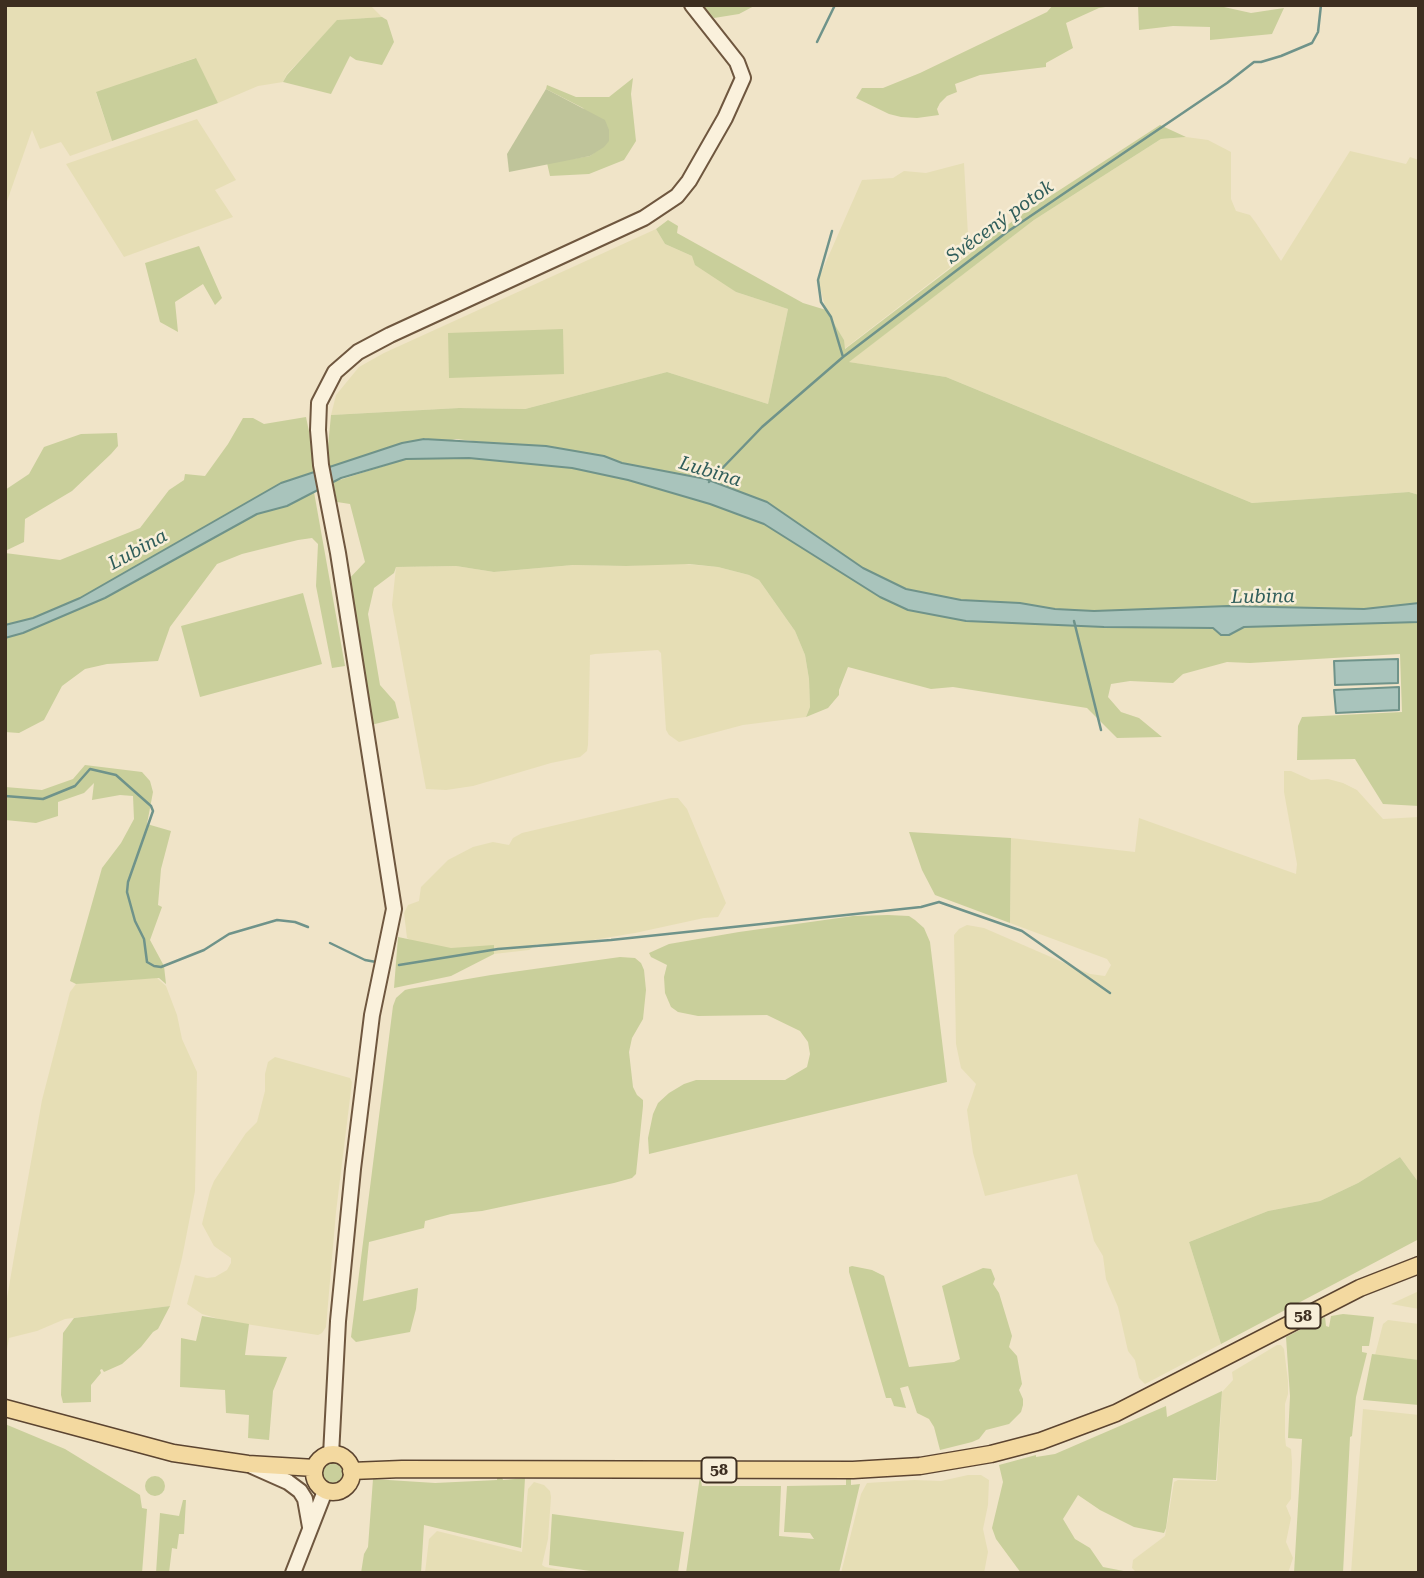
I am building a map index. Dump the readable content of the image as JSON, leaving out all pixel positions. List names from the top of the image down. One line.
{"streets":{"main road":["58"]},"water":["Svěcený potok","Lubina"]}
